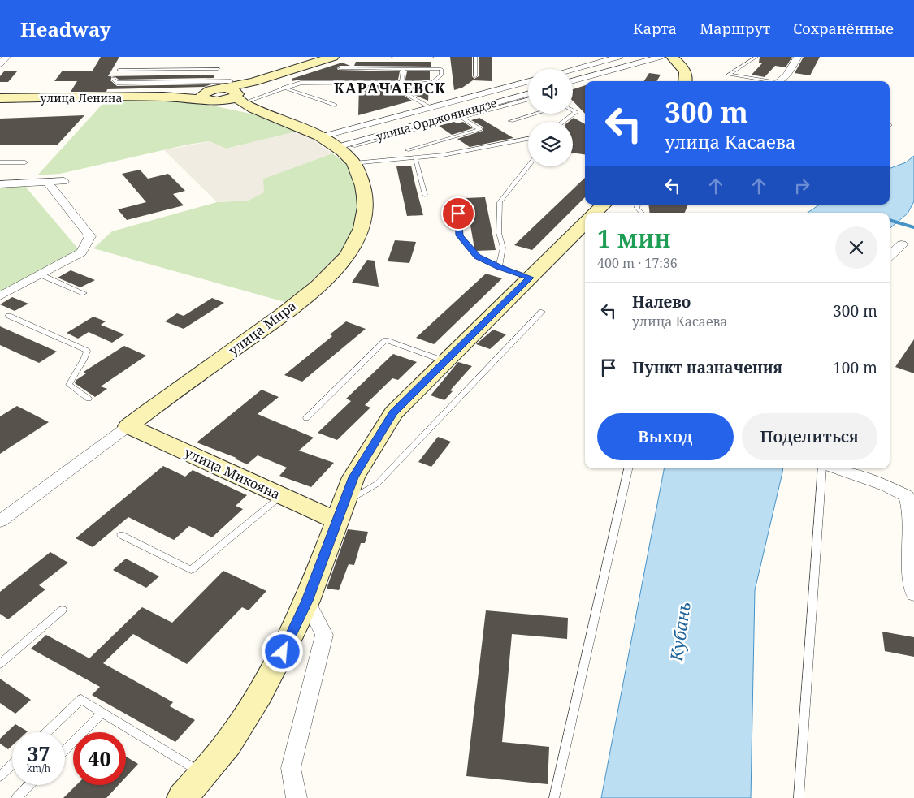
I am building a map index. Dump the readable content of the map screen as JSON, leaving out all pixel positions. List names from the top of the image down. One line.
{"streets":{"street":["улица Ленина","улица Орджоникидзе","улица Мира","улица Микояна"]},"crossings":[["улица Орджоникидзе","улица Мира"],["улица Мира","улица Микояна"]],"districts":["КАРАЧАЕВСК"],"water":["Кубань"],"page":{"header":"Headway","nav":["Карта","Маршрут","Сохранённые"],"turn":["300 m","улица Касаева"],"heading":["1 мин","400 m · 17:36"],"list":[{"name":"Налево","note":"улица Касаева","value":"300 m"},{"name":"Пункт назначения","value":"100 m"}],"buttons":["Выход","Поделиться"],"speed":"37 km/h","limit":"40"}}
